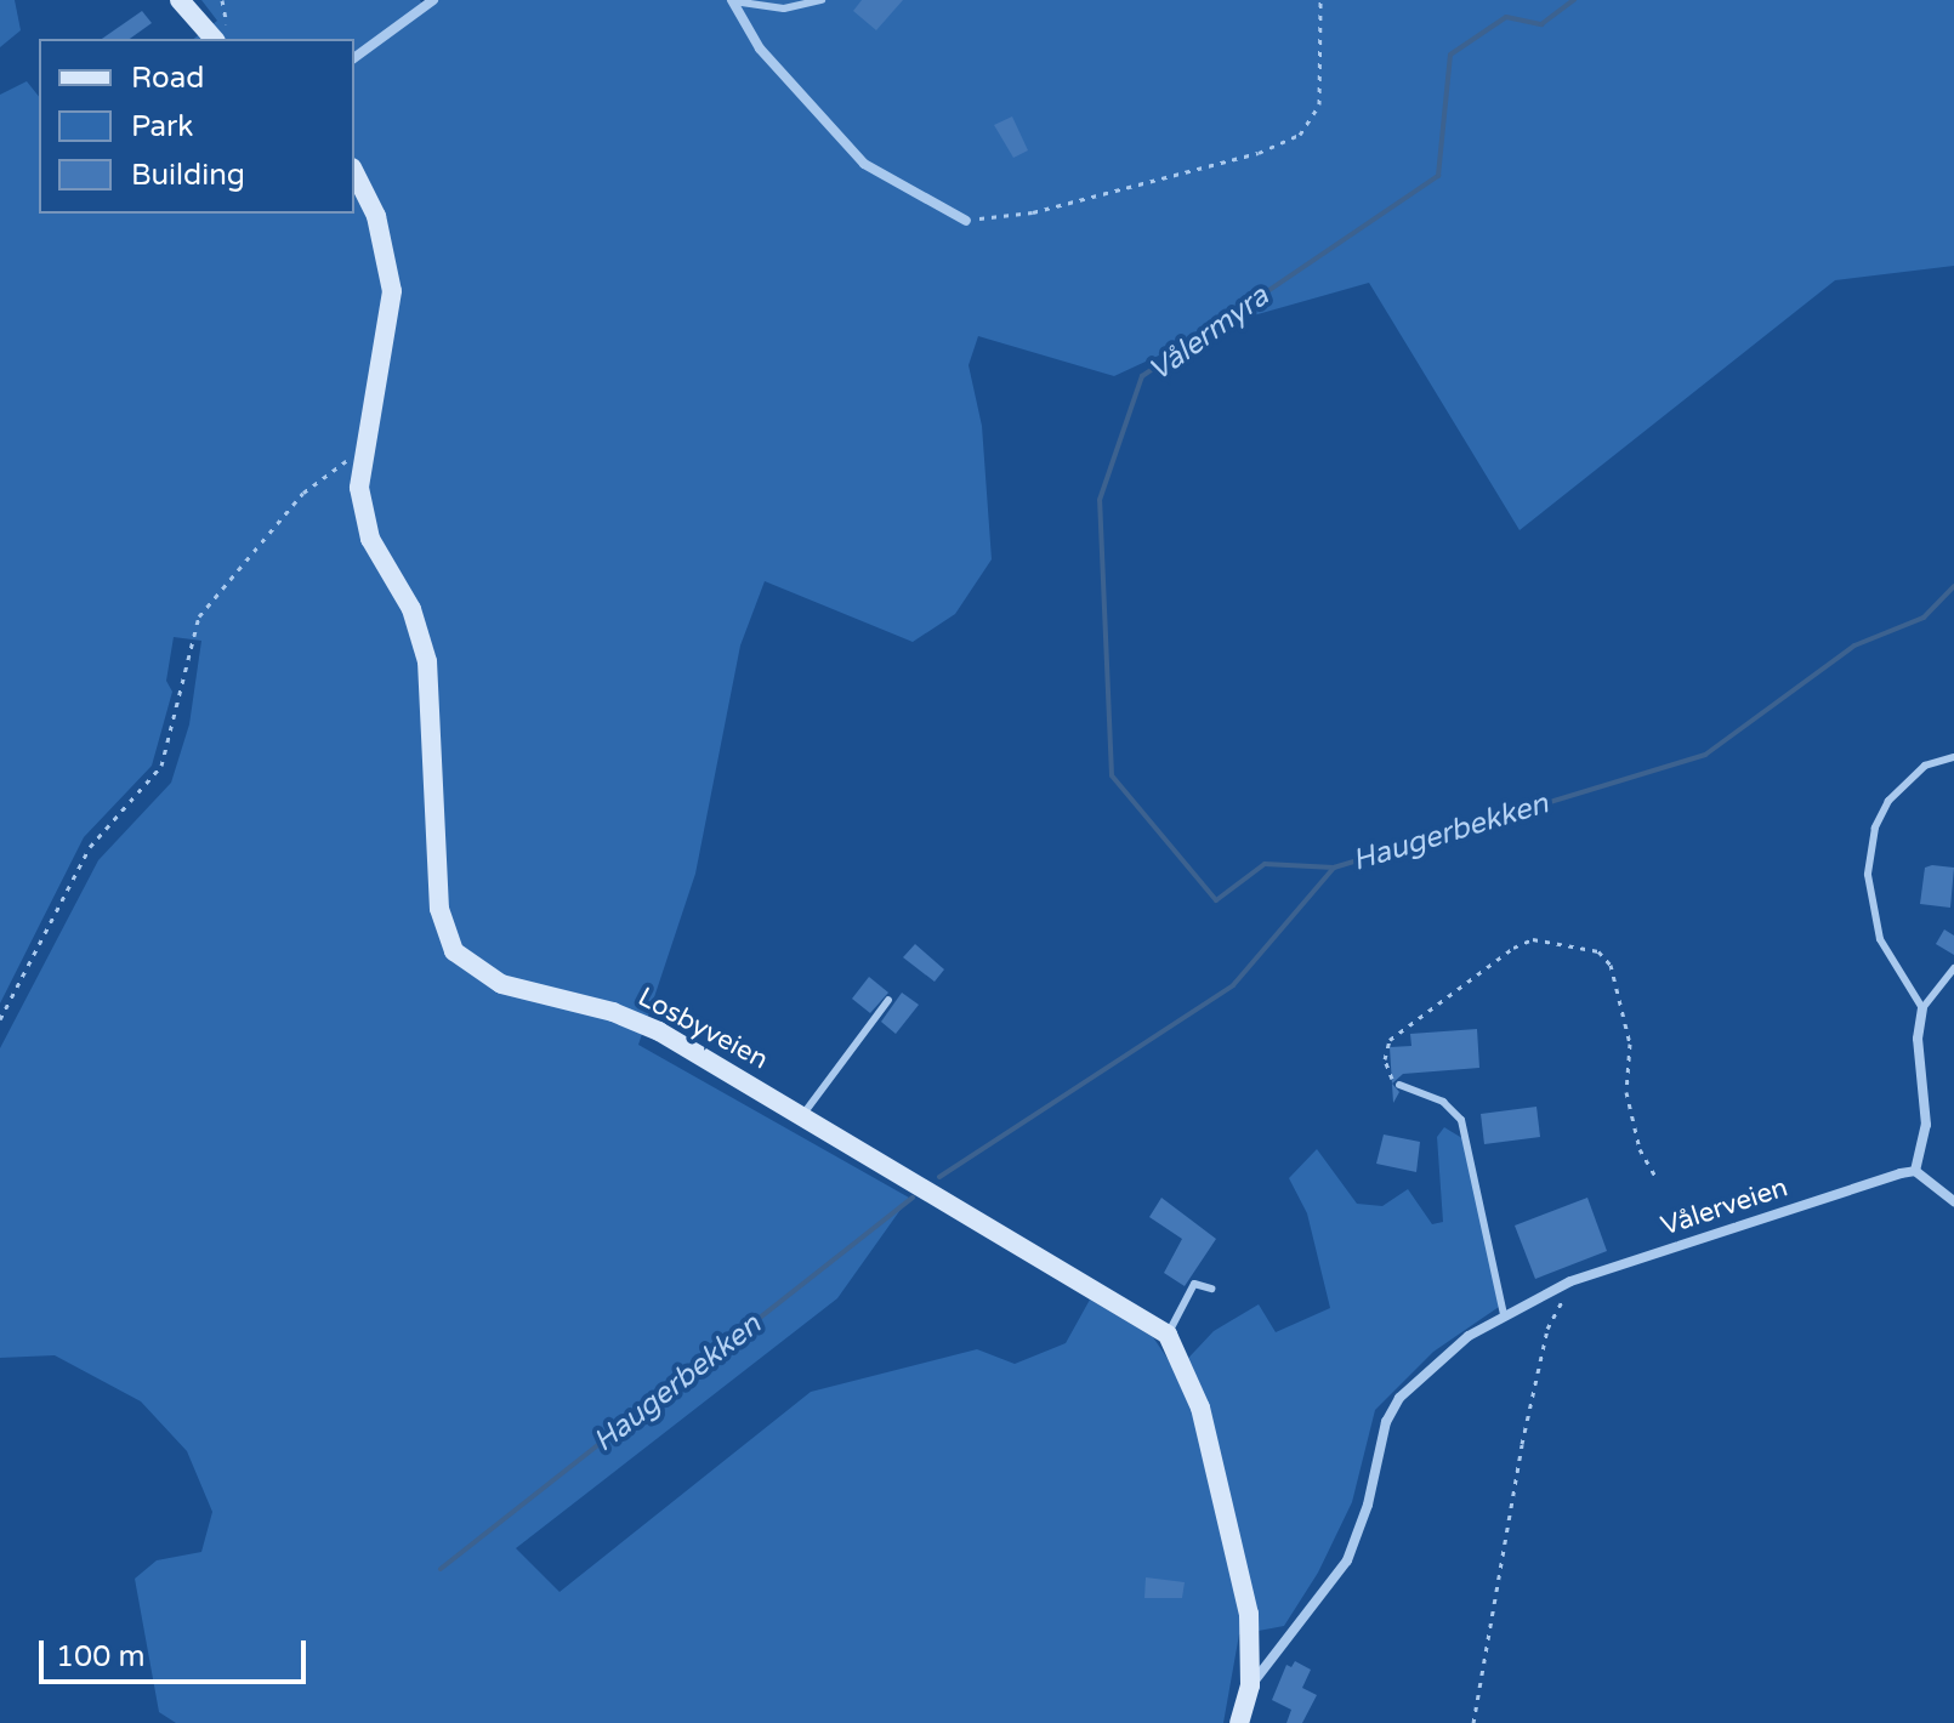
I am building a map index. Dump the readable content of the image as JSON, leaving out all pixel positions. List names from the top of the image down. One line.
{"streets":{"main road":["Losbyveien"],"street":["Vålerveien"]},"water":["Vålermyra","Haugerbekken"],"legend":["Road","Park","Building"],"scale_bar":"100 m"}
